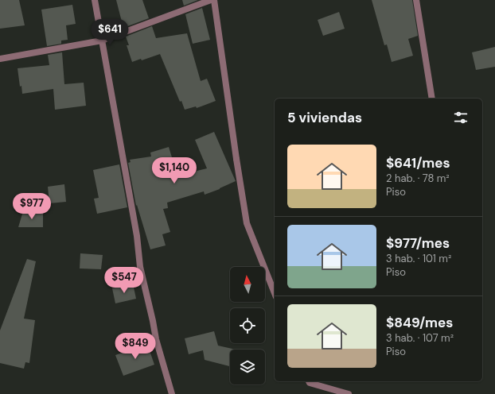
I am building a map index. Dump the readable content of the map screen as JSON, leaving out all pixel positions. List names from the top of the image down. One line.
{"north":"top","page":{"price":["$641","$1,140","$977","$547","$849"],"heading":"5 viviendas","list":[{"name":"$641/mes","note":"2 hab. · 78 m² · Piso"},{"name":"$977/mes","note":"3 hab. · 101 m² · Piso"},{"name":"$849/mes","note":"3 hab. · 107 m² · Piso"}]}}
